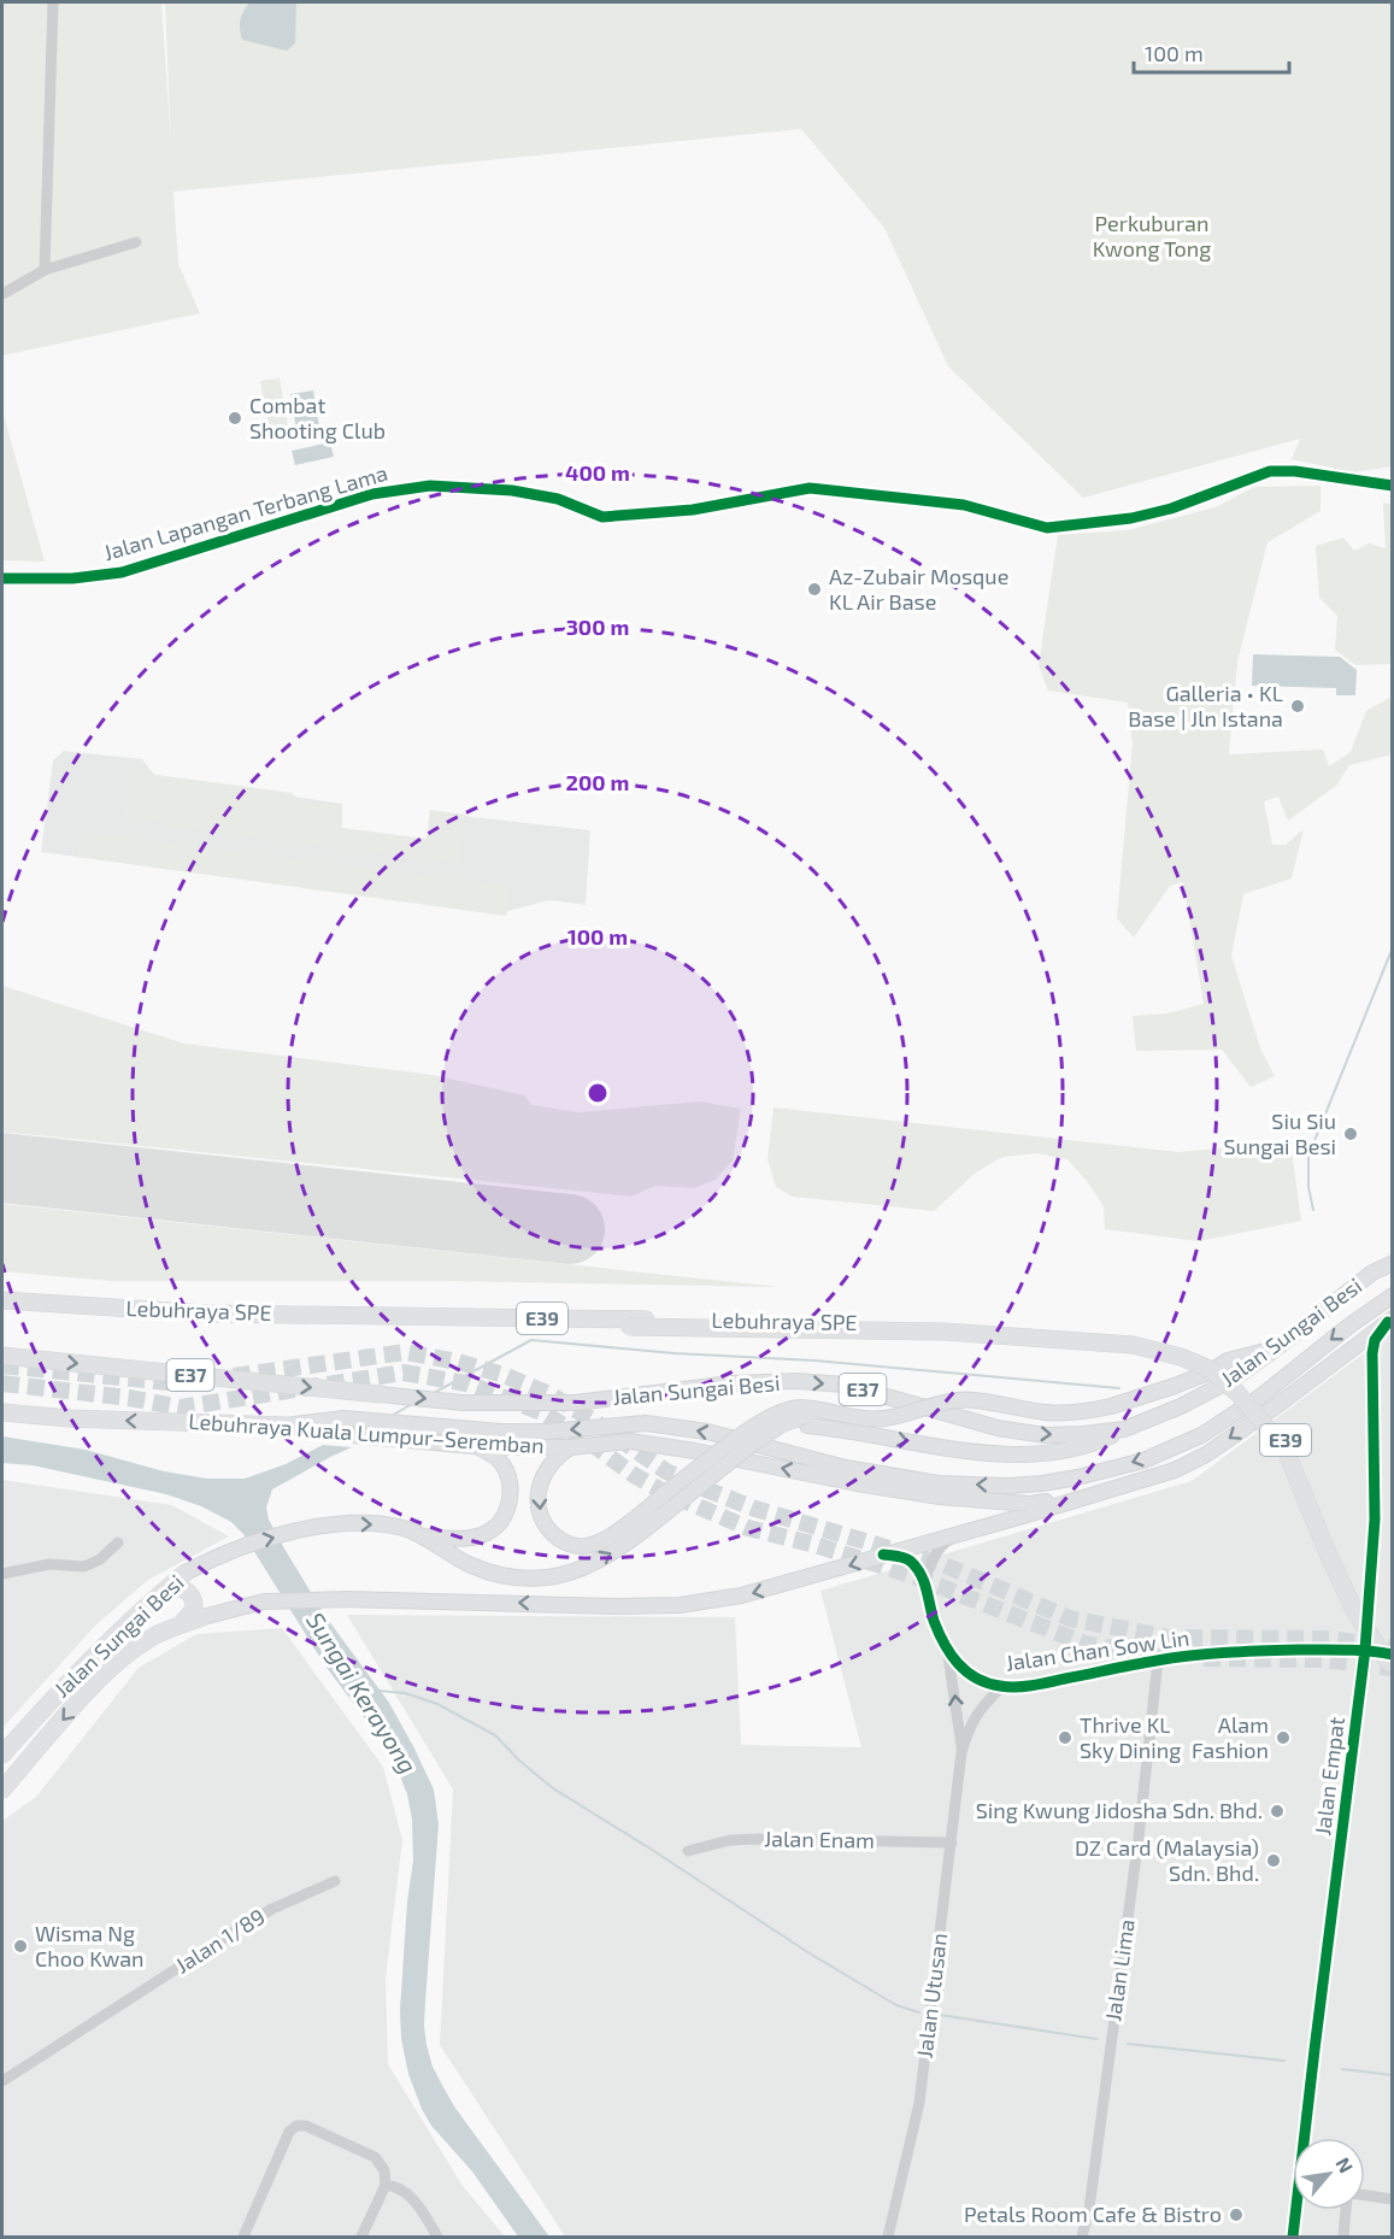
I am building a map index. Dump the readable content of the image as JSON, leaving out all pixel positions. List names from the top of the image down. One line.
{"streets":{"highway":["Lebuhraya SPE","E39","Jalan Sungai Besi","E37","Lebuhraya Kuala Lumpur–Seremban"],"street":["Jalan Lapangan Terbang Lama","Jalan Chan Sow Lin","Jalan Empat","Jalan Enam","Jalan 1/89","Jalan Lima","Jalan Utusan"]},"crossings":[["Lebuhraya SPE","Jalan Chan Sow Lin"],["Jalan Sungai Besi","E37"],["Jalan Sungai Besi","Lebuhraya Kuala Lumpur–Seremban"],["E37","Lebuhraya Kuala Lumpur–Seremban"],["E37","Jalan Empat"],["Jalan Chan Sow Lin","Jalan Empat"],["Jalan Chan Sow Lin","Jalan Lima"],["Jalan Chan Sow Lin","Jalan Utusan"],["Jalan Enam","Jalan Utusan"]],"water":["Sungai Kerayong"],"parks":["Perkuburan Kwong Tong"],"places":["Combat Shooting Club","Az-Zubair Mosque KL Air Base","Galleria • KL Base | Jln Istana","Siu Siu Sungai Besi","Thrive KL Sky Dining","Alam Fashion","Sing Kwung Jidosha Sdn. Bhd.","DZ Card (Malaysia) Sdn. Bhd.","Wisma Ng Choo Kwan","Petals Room Cafe & Bistro"],"scale_bar":"100 m","north":"top right","rings":["400 m","300 m","200 m","100 m"]}
